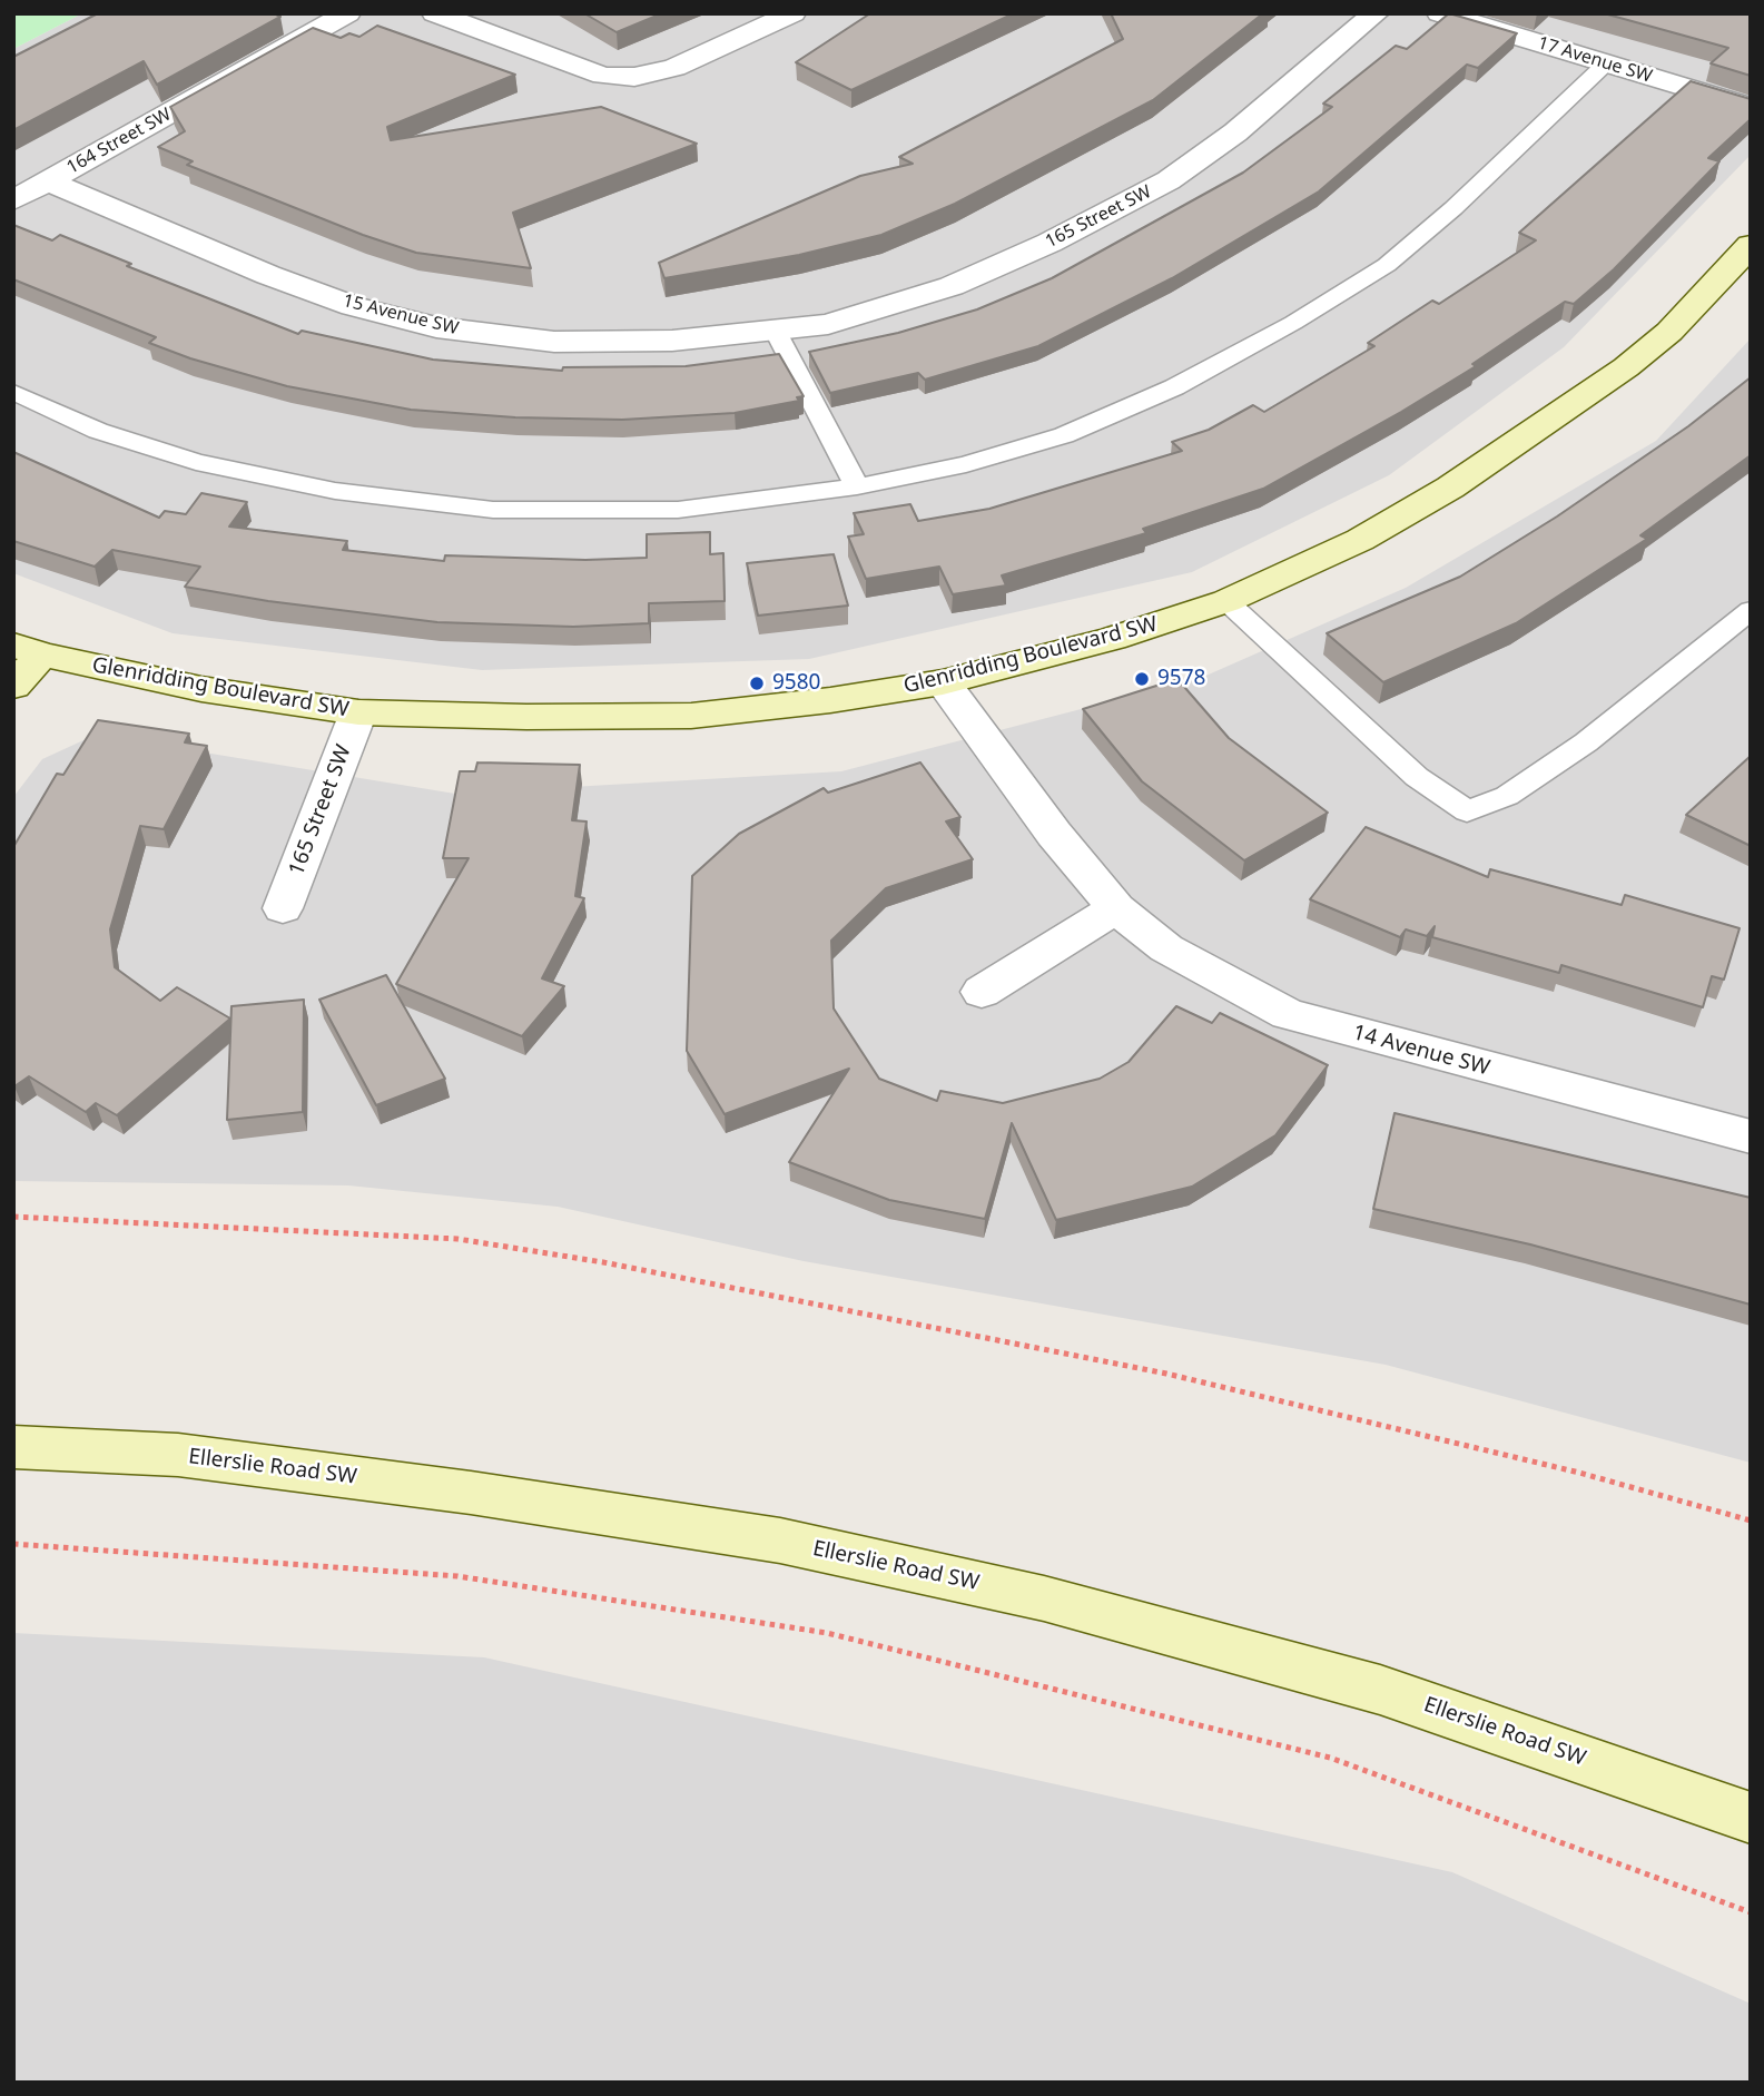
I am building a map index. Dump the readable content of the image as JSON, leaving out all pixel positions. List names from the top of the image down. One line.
{"streets":{"street":["17 Avenue SW","164 Street SW","165 Street SW","15 Avenue SW","Glenridding Boulevard SW","14 Avenue SW","Ellerslie Road SW"]},"crossings":[["164 Street SW","15 Avenue SW"],["165 Street SW","15 Avenue SW"],["165 Street SW","Glenridding Boulevard SW"],["Glenridding Boulevard SW","14 Avenue SW"]],"places":["9578","9580"]}
